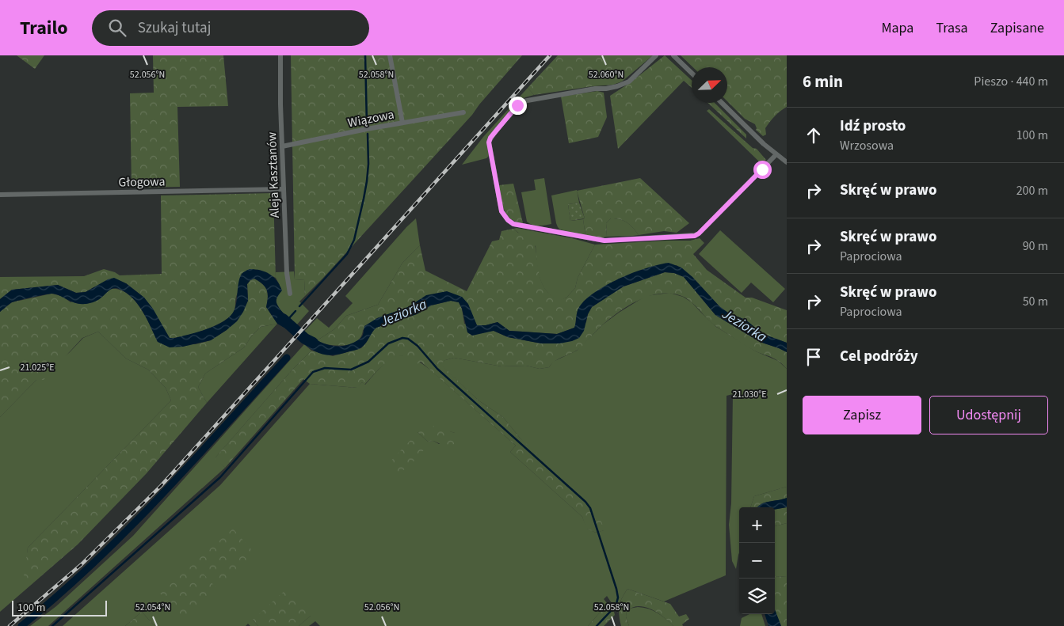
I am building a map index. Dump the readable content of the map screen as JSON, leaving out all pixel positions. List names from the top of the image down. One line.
{"streets":{"street":["Wiązowa","Aleja Kasztanów","Głogowa"]},"crossings":[["Wiązowa","Aleja Kasztanów"],["Aleja Kasztanów","Głogowa"]],"water":["Jeziorka"],"scale_bar":"100 m","north":"top right","page":{"header":"Trailo","search":"Szukaj tutaj","nav":["Mapa","Trasa","Zapisane"],"heading":["6 min","Pieszo · 440 m"],"list":[["Idź prosto","Wrzosowa","100 m"],["Skręć w prawo","200 m"],["Skręć w prawo","Paprociowa","90 m"],["Skręć w prawo","Paprociowa","50 m"],"Cel podróży"],"buttons":["Zapisz","Udostępnij"],"map_buttons":["+","−"],"scale":"100 m"},"coordinates":["52.056°N","52.058°N","52.060°N","21.025°E","21.030°E","52.054°N"]}
